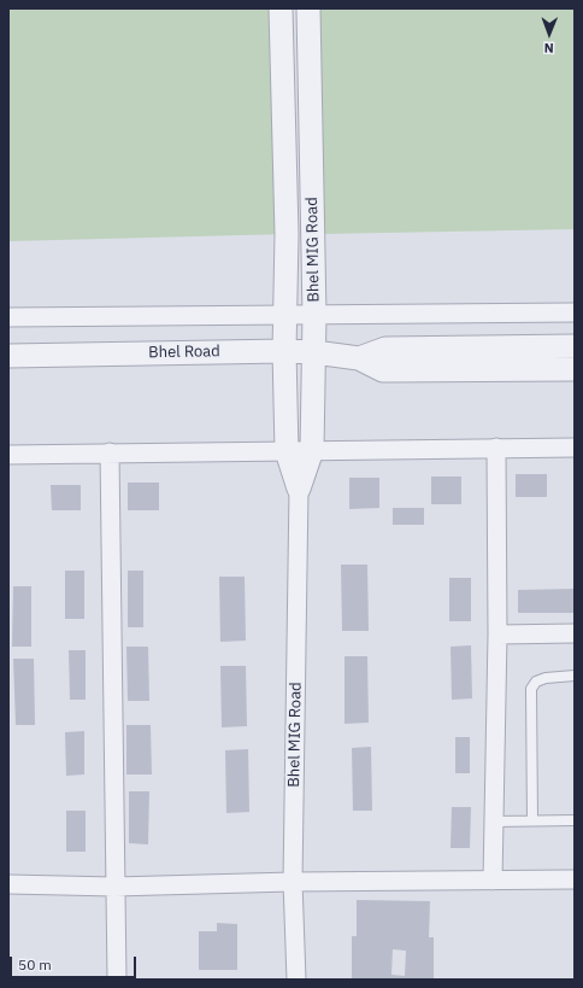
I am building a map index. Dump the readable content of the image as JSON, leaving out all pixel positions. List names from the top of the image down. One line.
{"streets":{"street":["Bhel MIG Road","Bhel Road"]},"crossings":[["Bhel MIG Road","Bhel Road"]],"scale_bar":"50 m","north":"bottom"}
